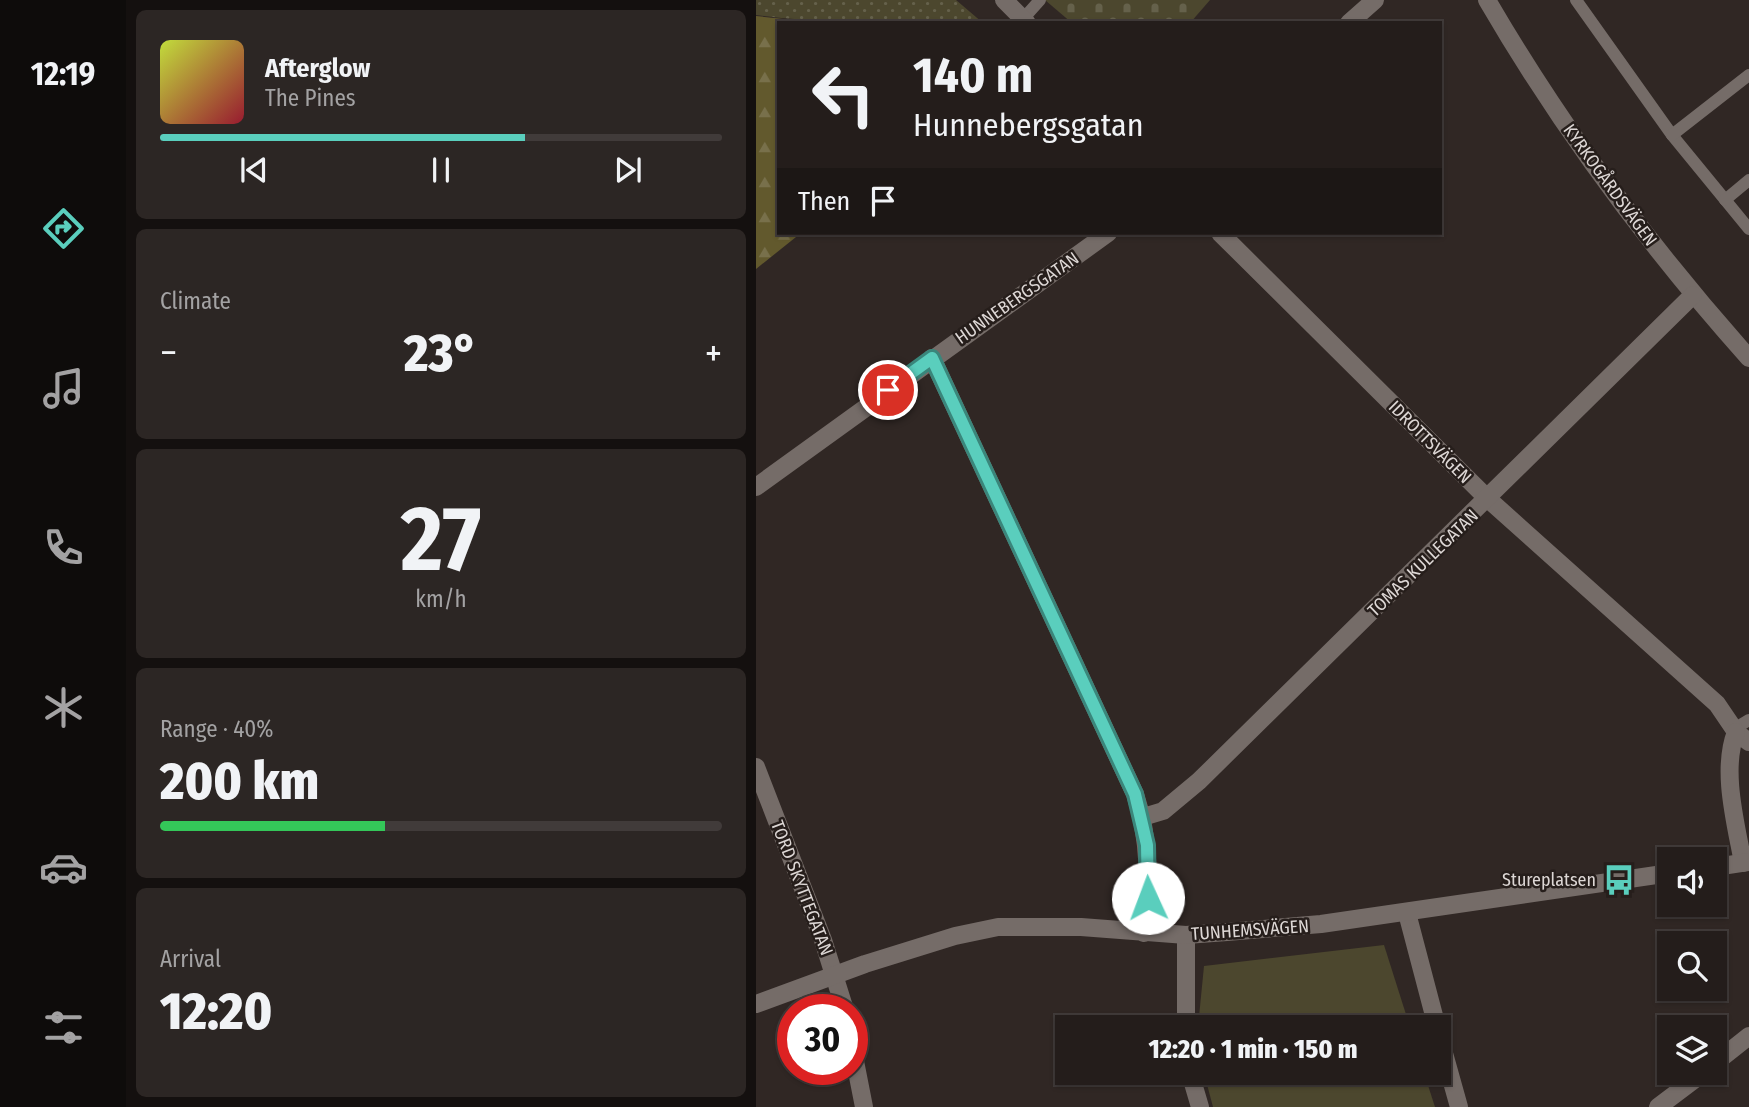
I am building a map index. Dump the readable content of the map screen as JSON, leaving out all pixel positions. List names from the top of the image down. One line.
{"streets":{"street":["KYRKOGÅRDSVÄGEN","HUNNEBERGSGATAN","IDROTTSVÄGEN","TOMAS KULLEGATAN","TORD SKYTTEGATAN","TUNHEMSVÄGEN"]},"crossings":[["KYRKOGÅRDSVÄGEN","TOMAS KULLEGATAN"],["IDROTTSVÄGEN","TOMAS KULLEGATAN"],["TORD SKYTTEGATAN","TUNHEMSVÄGEN"]],"places":{"bus stop":["Stureplatsen"]},"page":{"tabs":"12:19","turn":["140 m","Hunnebergsgatan"],"song":["Afterglow","The Pines"],"then":"Then","tile":["Climate",["27","km/h"],["Range · 40%","200 km"],["Arrival","12:20"]],"heat":["−","23°","+"],"limit":"30","trip":"12:20 · 1 min · 150 m"}}
